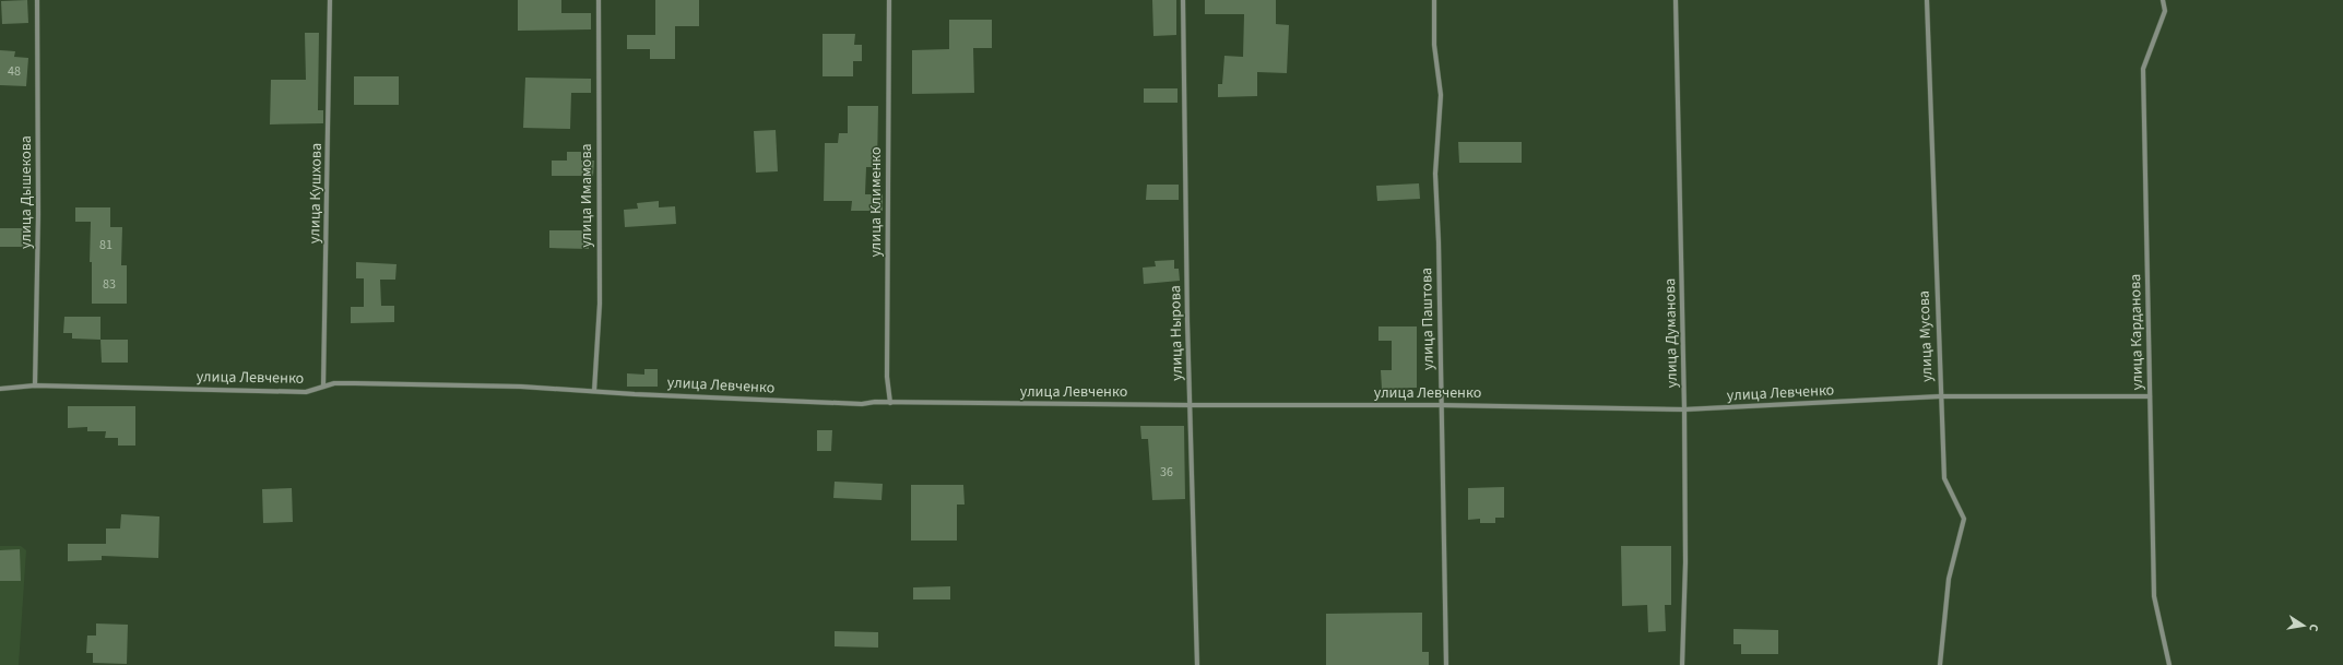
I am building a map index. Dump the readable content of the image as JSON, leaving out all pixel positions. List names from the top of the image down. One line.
{"streets":{"street":["улица Дышекова","улица Кушхова","улица Имамова","улица Клименко","улица Паштова","улица Карданова","улица Нырова","улица Думанова","улица Мусова","улица Левченко"]},"crossings":[["улица Дышекова","улица Левченко"],["улица Кушхова","улица Левченко"],["улица Имамова","улица Левченко"],["улица Клименко","улица Левченко"],["улица Паштова","улица Левченко"],["улица Карданова","улица Левченко"],["улица Нырова","улица Левченко"],["улица Думанова","улица Левченко"],["улица Мусова","улица Левченко"]],"house_numbers":["48","81","83","36"],"north":"right"}
